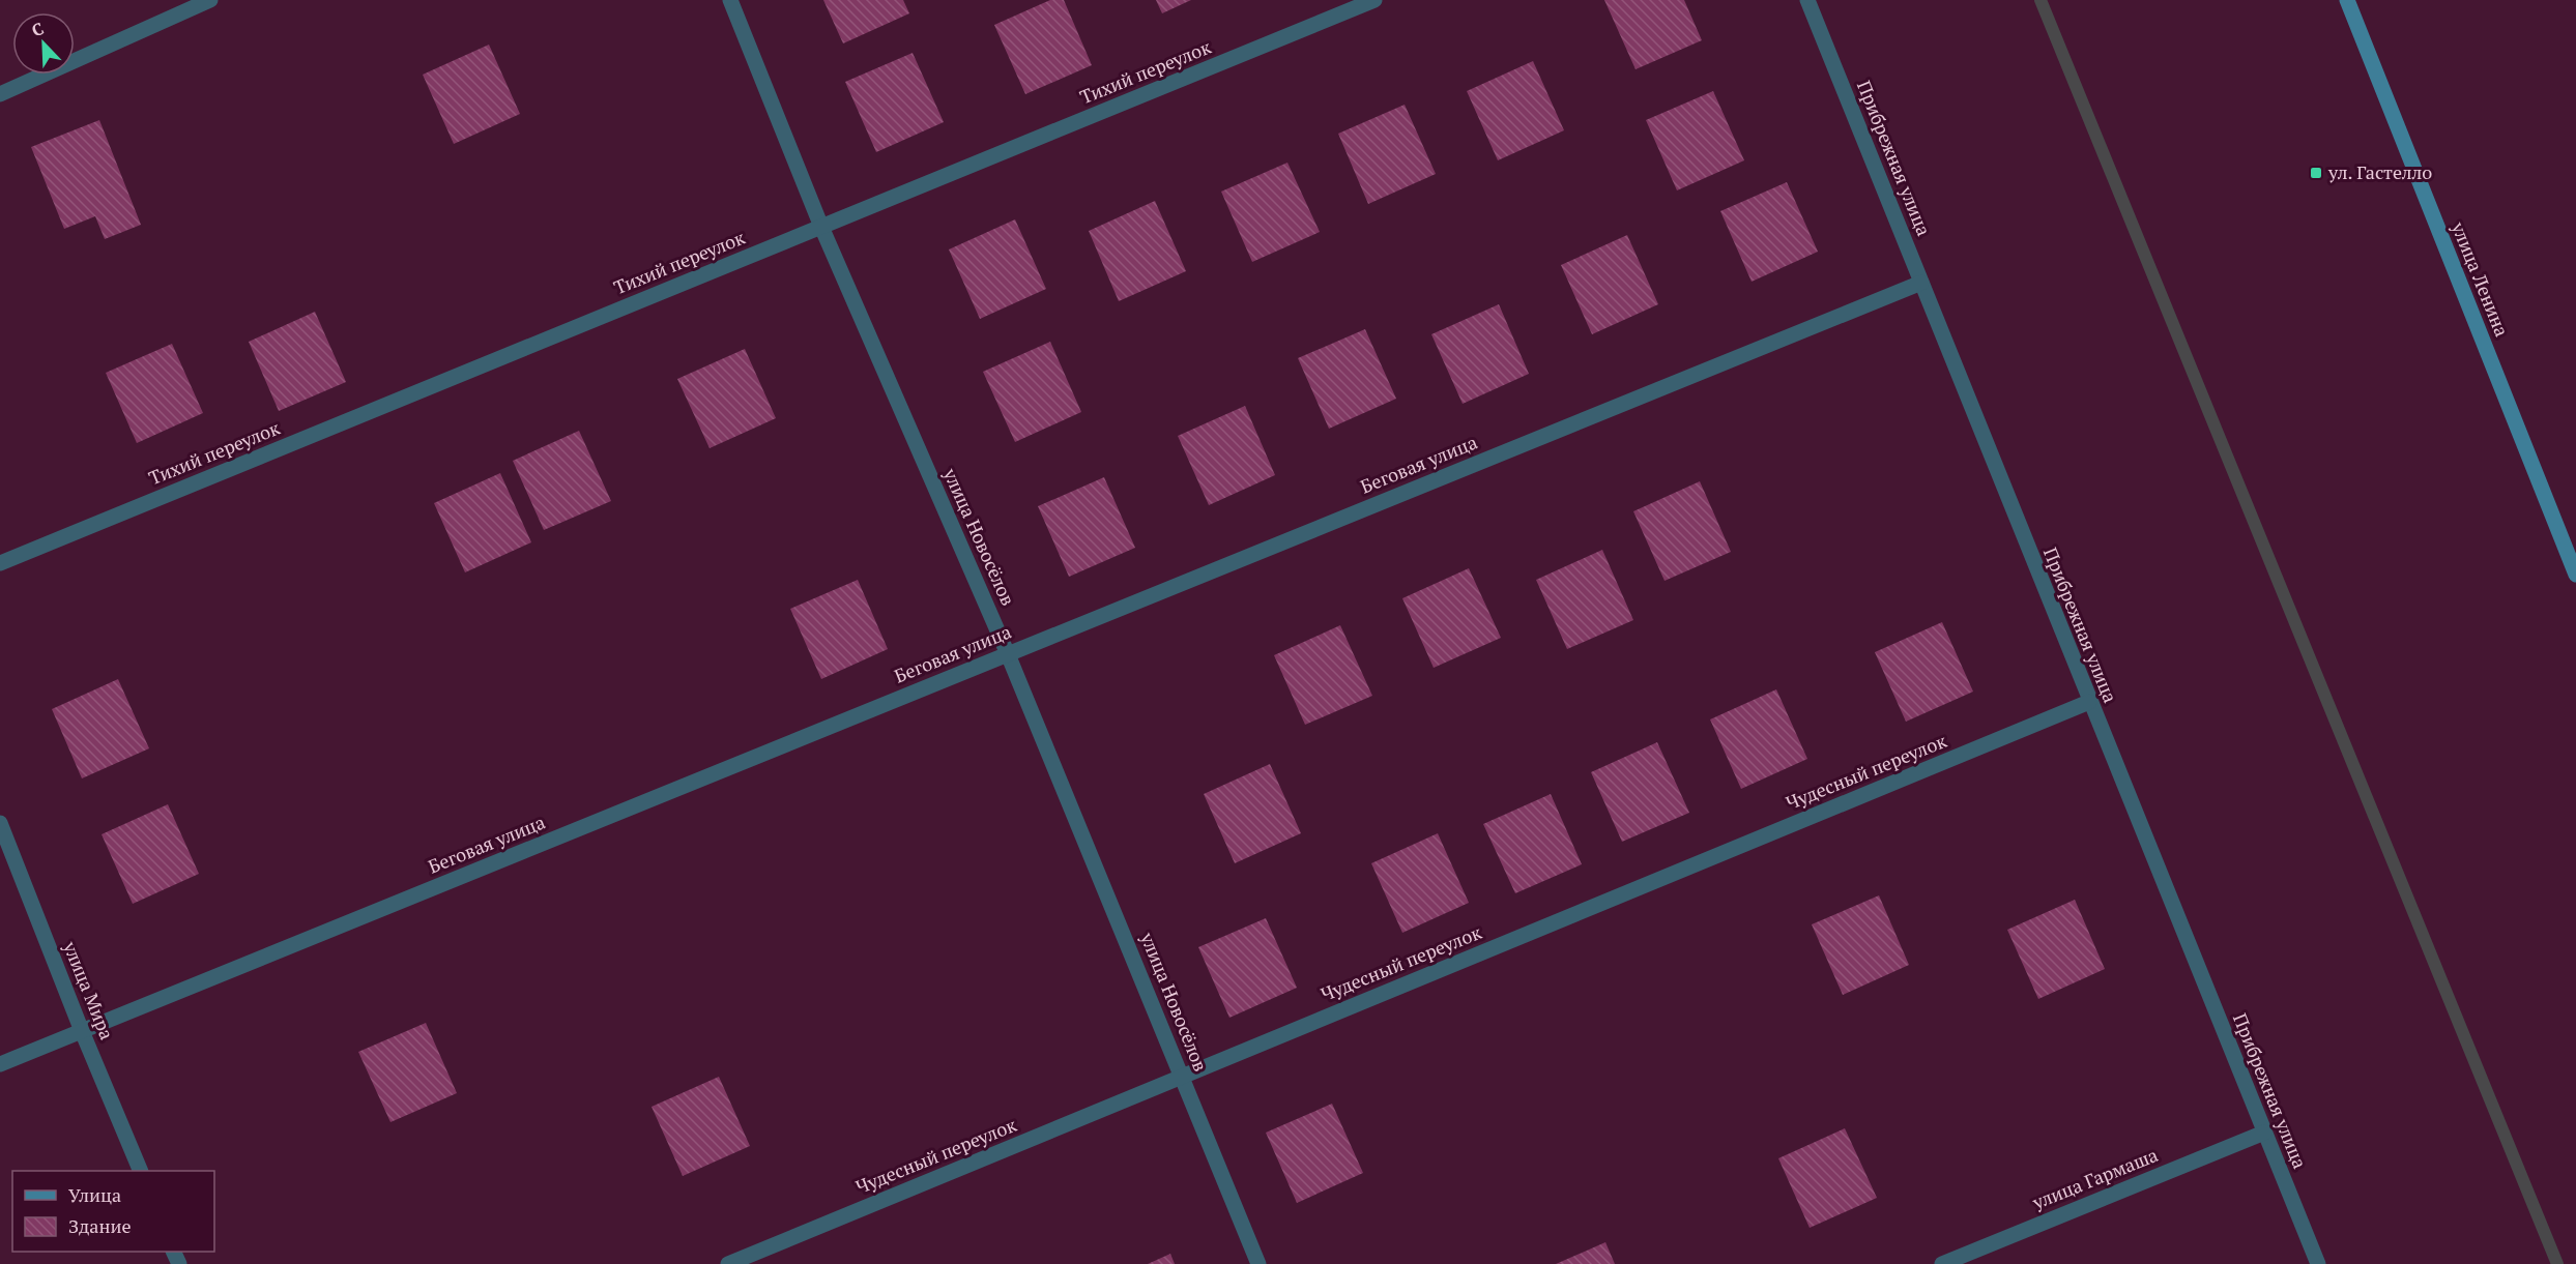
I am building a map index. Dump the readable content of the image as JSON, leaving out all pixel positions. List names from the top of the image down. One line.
{"streets":{"main road":["улица Ленина"],"street":["Тихий переулок","Прибрежная улица","Беговая улица","улица Новосёлов","Чудесный переулок","улица Мира","улица Гармаша"]},"crossings":[["Тихий переулок","улица Новосёлов"],["Прибрежная улица","Беговая улица"],["Прибрежная улица","Чудесный переулок"],["Прибрежная улица","улица Гармаша"],["Беговая улица","улица Новосёлов"],["Беговая улица","улица Мира"],["улица Новосёлов","Чудесный переулок"]],"places":{"transit":["ул. Гастелло"]},"legend":["Улица","Здание"],"north":"top left"}
